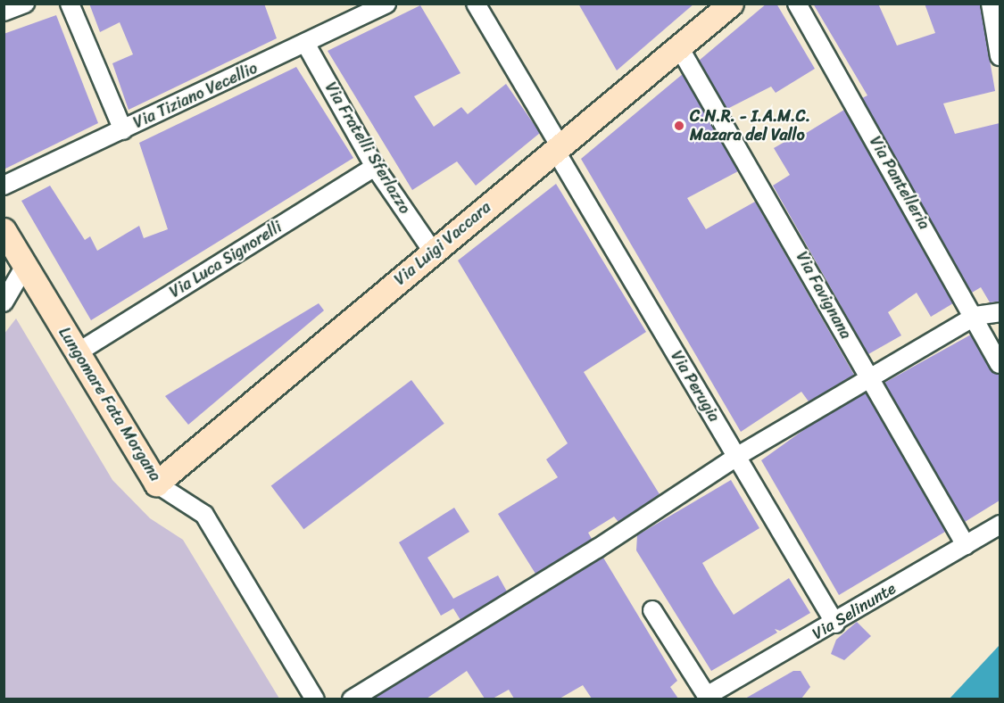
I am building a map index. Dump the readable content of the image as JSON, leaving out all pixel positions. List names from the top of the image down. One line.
{"streets":{"main road":["Via Luigi Vaccara","Lungomare Fata Morgana"],"street":["Via Tiziano Vecellio","Via Fratelli Sferlazzo","Via Pantelleria","Via Luca Signorelli","Via Favignana","Via Perugia","Via Selinunte"]},"crossings":[["Via Tiziano Vecellio","Via Fratelli Sferlazzo"],["Via Fratelli Sferlazzo","Via Luigi Vaccara"],["Via Fratelli Sferlazzo","Via Luca Signorelli"],["Via Luigi Vaccara","Via Favignana"],["Via Luigi Vaccara","Via Perugia"],["Via Luigi Vaccara","Lungomare Fata Morgana"],["Via Luca Signorelli","Lungomare Fata Morgana"],["Via Favignana","Via Selinunte"],["Via Perugia","Via Selinunte"]],"places":["C.N.R. - I.A.M.C. Mazara del Vallo"]}
